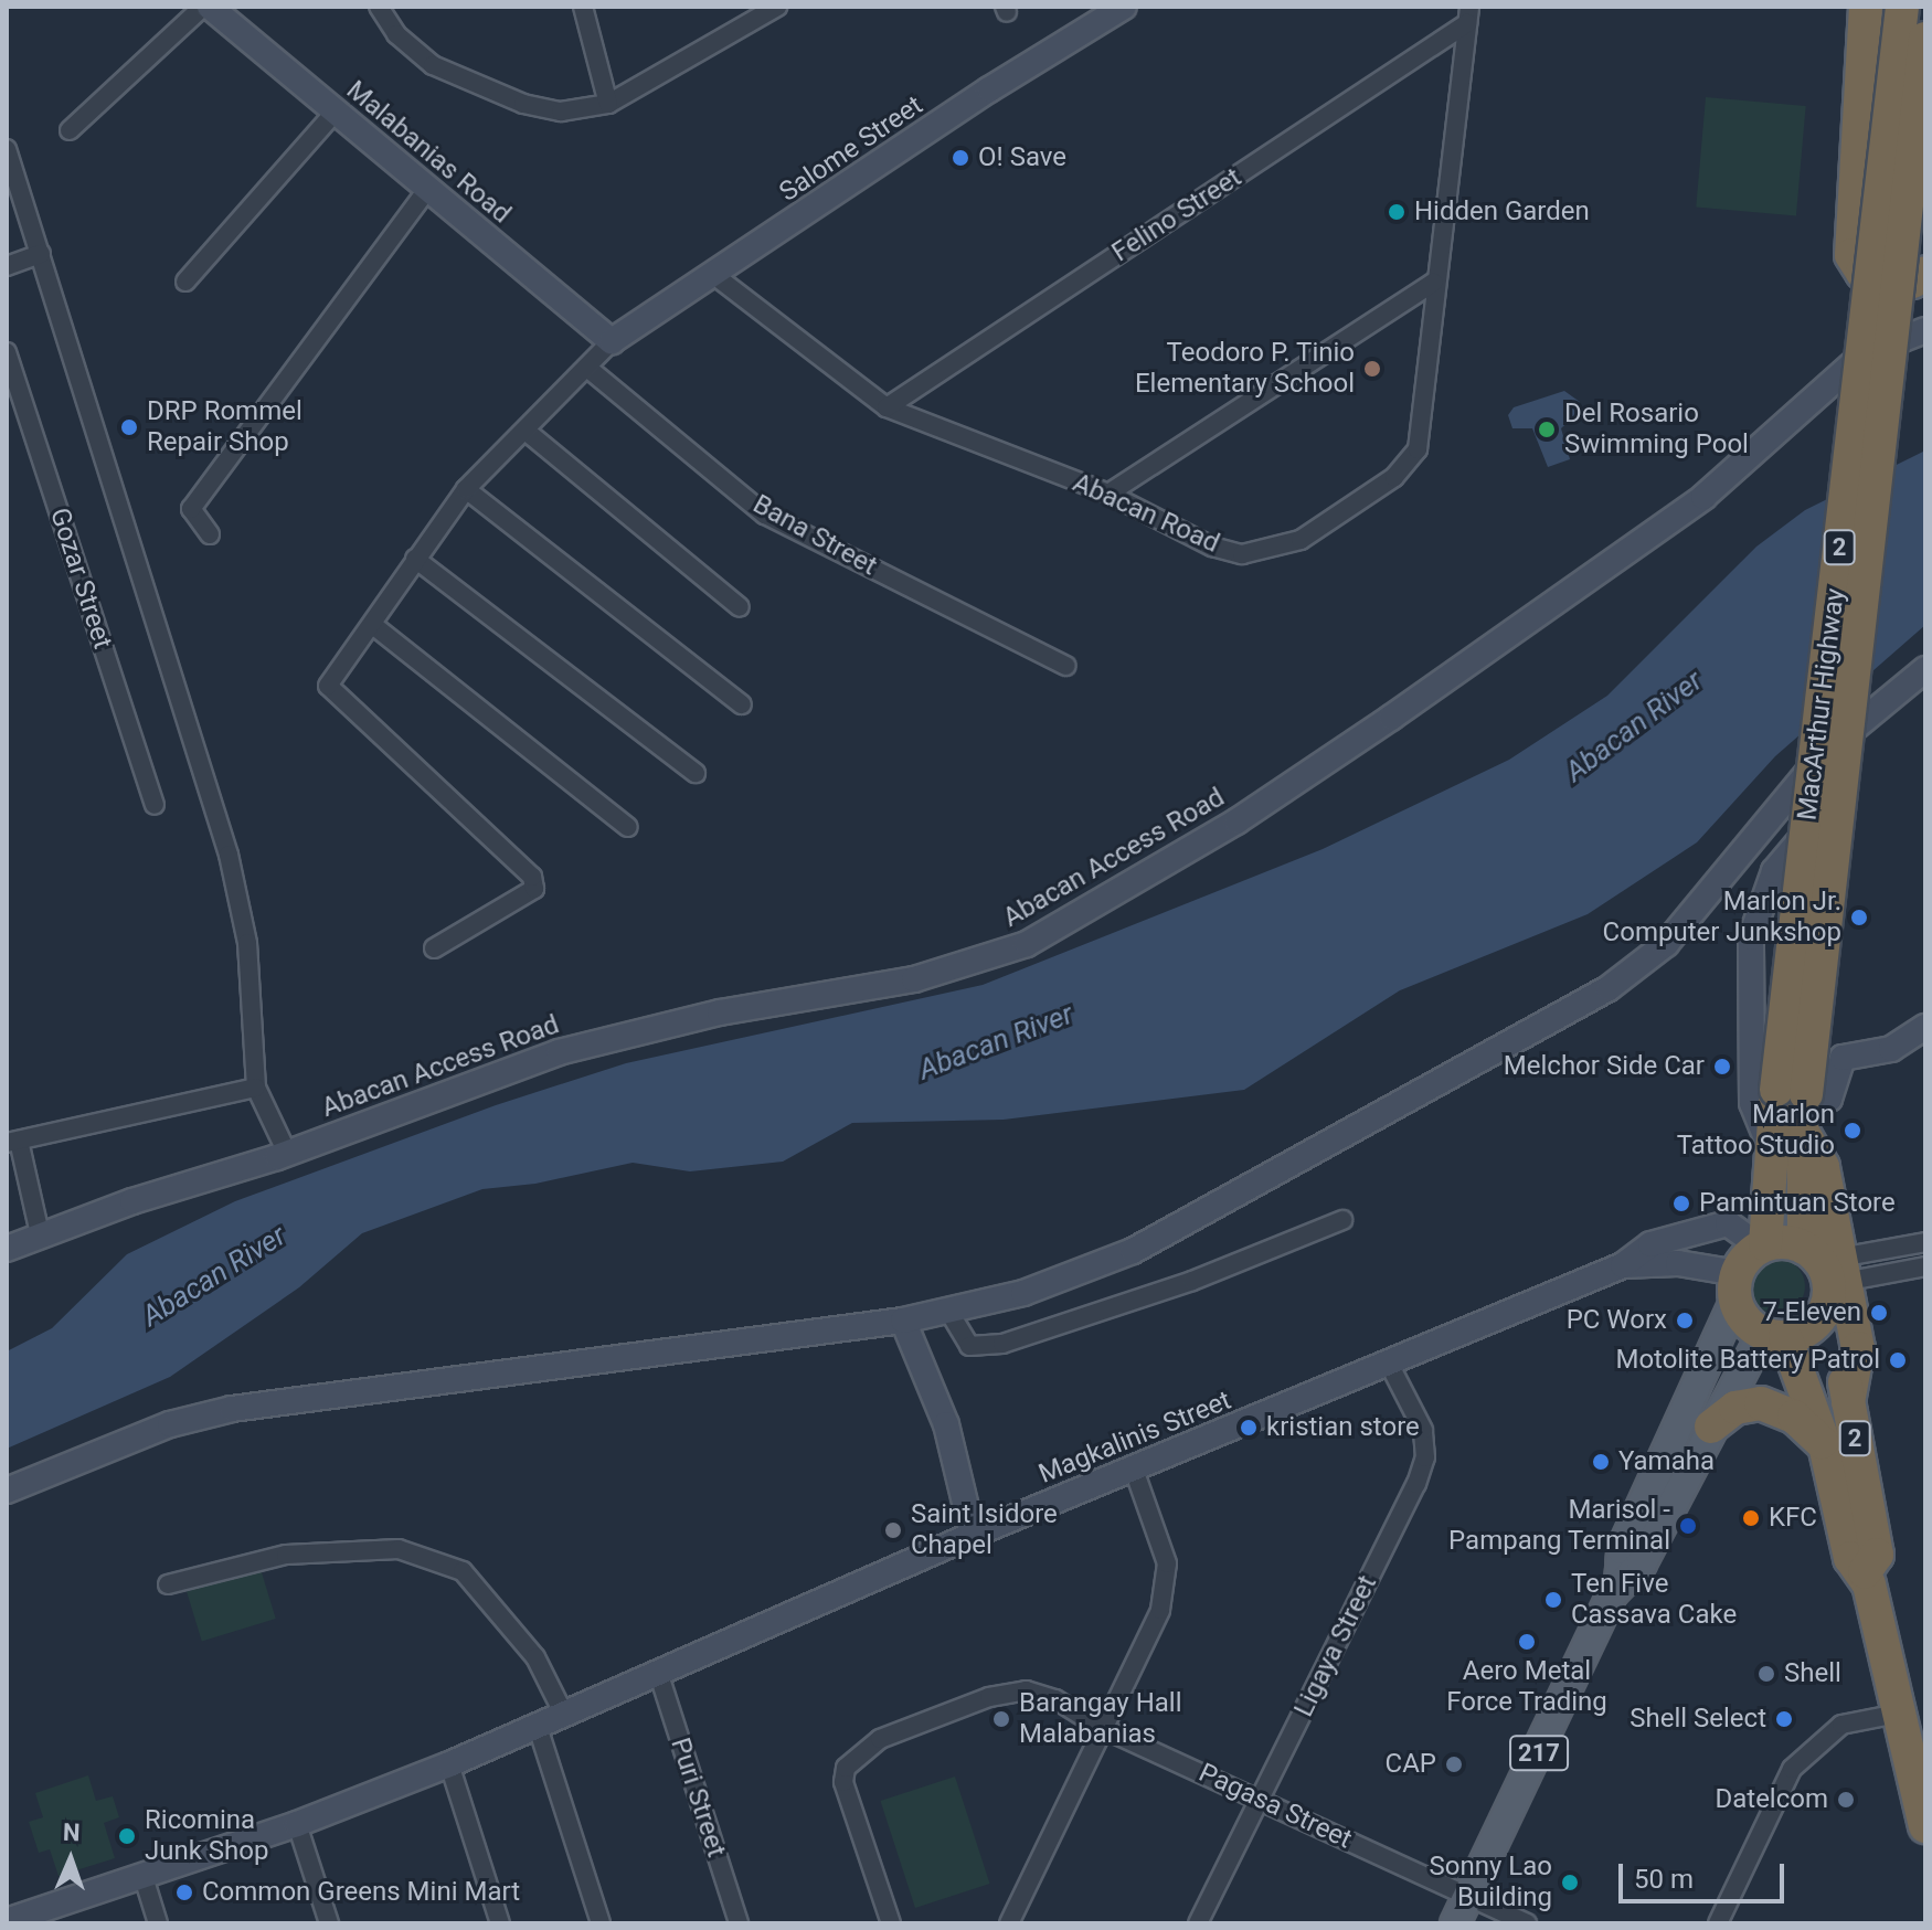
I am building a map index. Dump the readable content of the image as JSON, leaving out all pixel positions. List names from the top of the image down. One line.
{"streets":{"highway":["2","MacArthur Highway"],"main road":["217"],"street":["Salome Street","Malabanias Road","Felino Street","Abacan Road","Bana Street","Gozar Street","Abacan Access Road","Magkalinis Street","Ligaya Street","Puri Street","Pagasa Street"]},"crossings":[["Salome Street","Malabanias Road"],["Salome Street","Abacan Road"],["Felino Street","Abacan Road"],["2","MacArthur Highway"],["2","Magkalinis Street"],["2","217"],["MacArthur Highway","Magkalinis Street"],["MacArthur Highway","217"],["Magkalinis Street","Ligaya Street"],["Magkalinis Street","217"],["Magkalinis Street","Puri Street"],["Ligaya Street","Pagasa Street"],["217","Pagasa Street"]],"water":["Abacan River"],"places":["O! Save","Hidden Garden","Teodoro P. Tinio Elementary School","DRP Rommel Repair Shop","Del Rosario Swimming Pool","Marlon Jr. Computer Junkshop","Melchor Side Car","Marlon Tattoo Studio","Pamintuan Store","7-Eleven","PC Worx","Motolite Battery Patrol","kristian store","Yamaha","KFC","Marisol - Pampang Terminal","Saint Isidore Chapel","Ten Five Cassava Cake","Aero Metal Force Trading","Shell","Barangay Hall Malabanias","Shell Select","CAP","Datelcom","Ricomina Junk Shop","Sonny Lao Building","Common Greens Mini Mart"],"scale_bar":"50 m","north":"top"}
